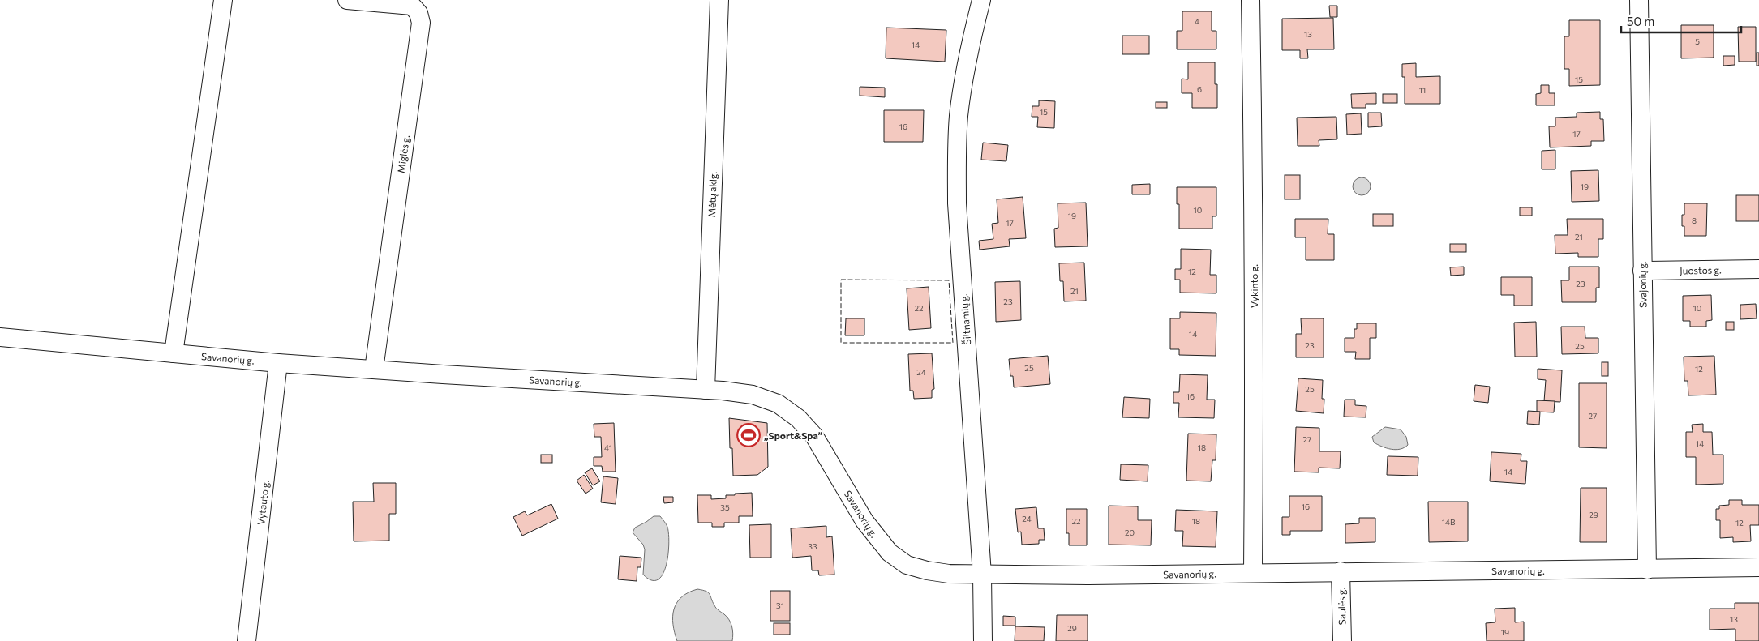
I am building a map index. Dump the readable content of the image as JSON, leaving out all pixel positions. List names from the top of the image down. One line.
{"streets":{"street":["Miglės g.","Mėtų aklg.","Juostos g.","Svajonių g.","Vykinto g.","Šiltnamių g.","Savanorių g.","Vytauto g.","Saulės g."]},"crossings":[["Miglės g.","Savanorių g."],["Mėtų aklg.","Savanorių g."],["Juostos g.","Svajonių g."],["Svajonių g.","Savanorių g."],["Vykinto g.","Savanorių g."],["Šiltnamių g.","Savanorių g."],["Savanorių g.","Vytauto g."],["Savanorių g.","Saulės g."]],"places":{"sports":["„Sport&Spa”"]},"house_numbers":["4","13","5","14","15","6","11","15","16","17","19","10","19","8","17","21","12","23","21","23","22","10","14","23","25","25","12","24","25","16","27","27","14","41","18","14","16","35","29","24","22","18","14B","12","20","33","31","13","29","19"],"scale_bar":"50 m"}
